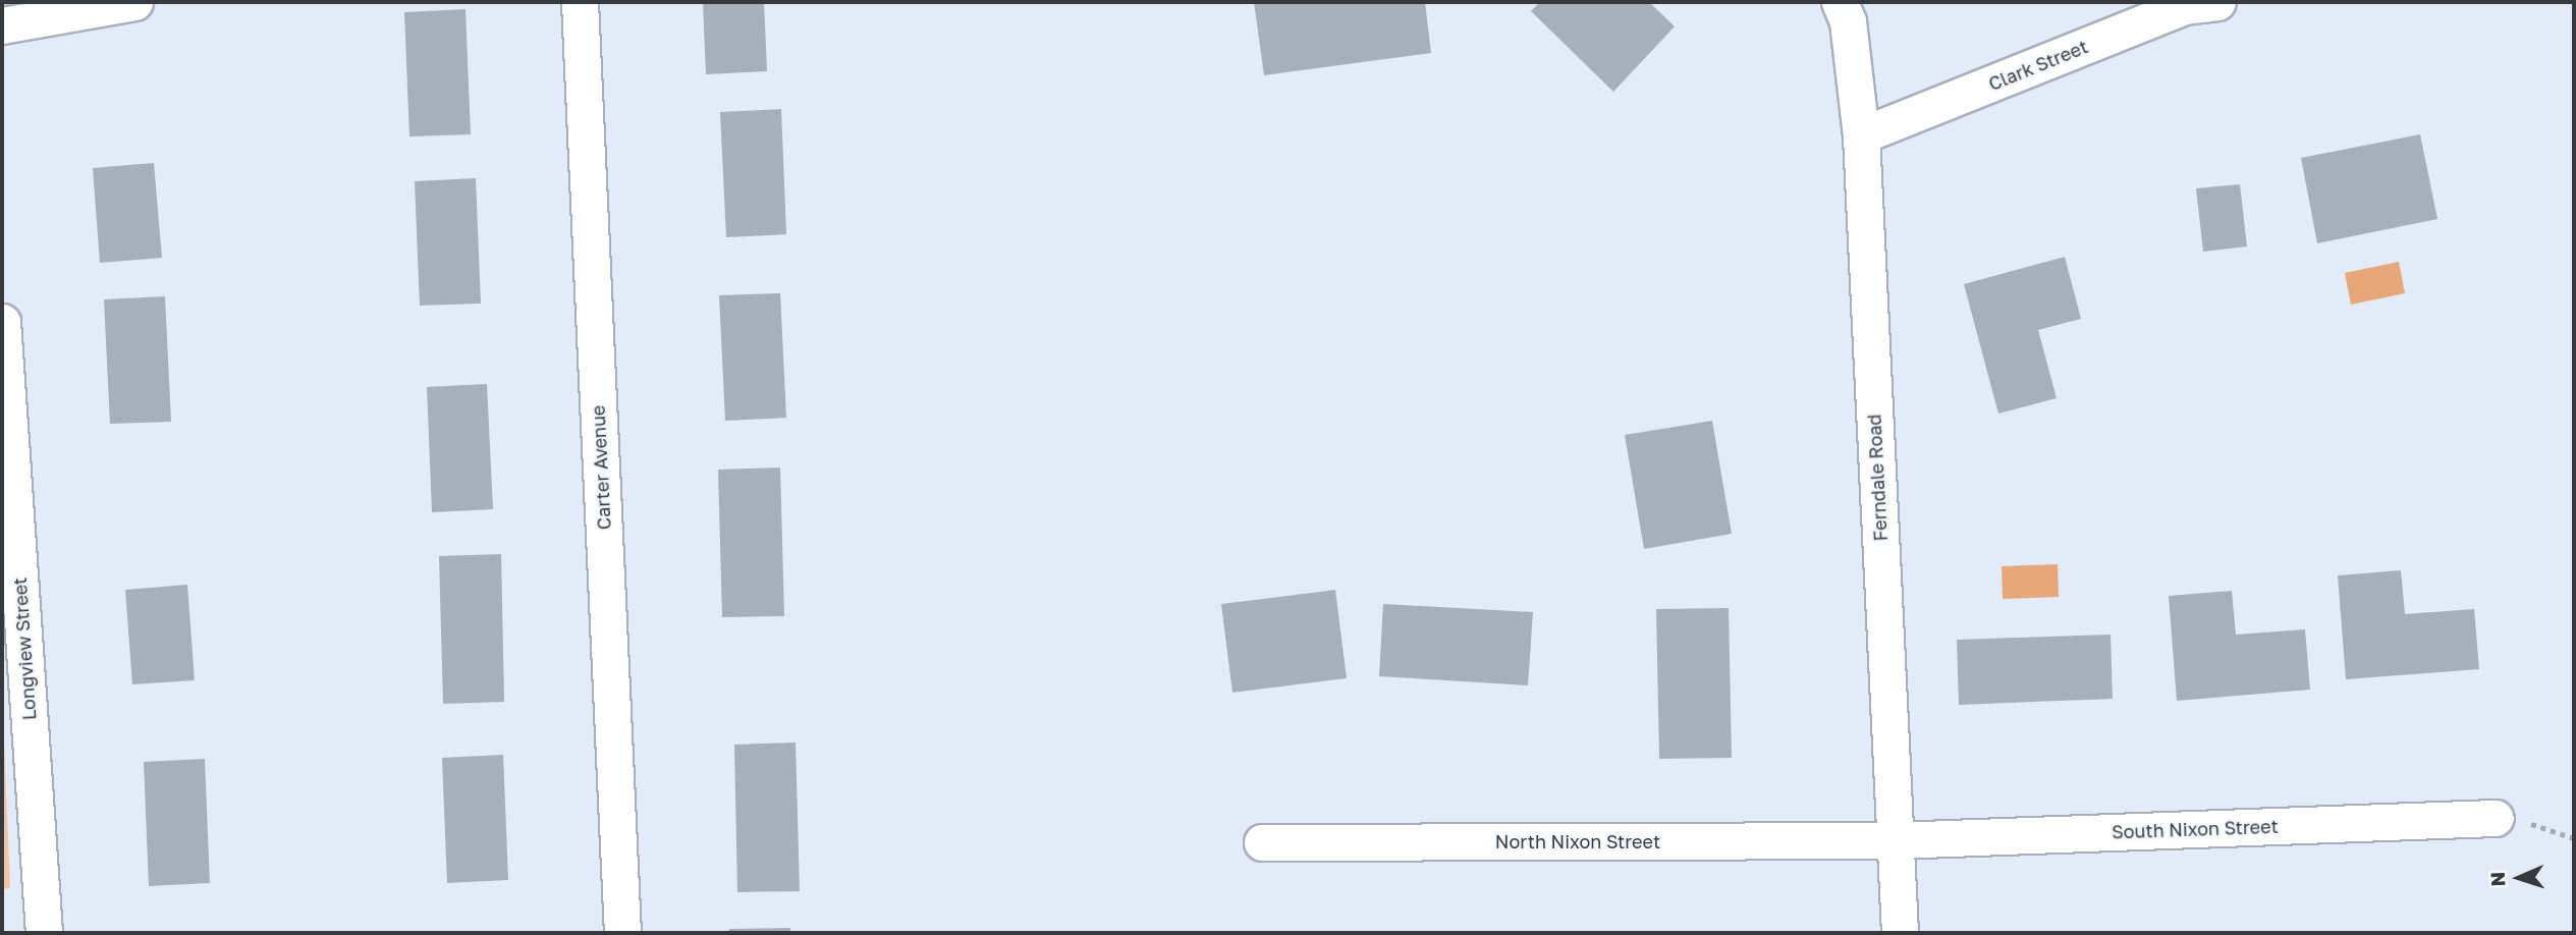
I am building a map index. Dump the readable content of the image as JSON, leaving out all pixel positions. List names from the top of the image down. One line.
{"streets":{"street":["Clark Street","Carter Avenue","Ferndale Road","Longview Street","South Nixon Street","North Nixon Street"]},"crossings":[["Clark Street","Ferndale Road"],["Ferndale Road","South Nixon Street"],["Ferndale Road","North Nixon Street"],["South Nixon Street","North Nixon Street"]],"north":"left"}
